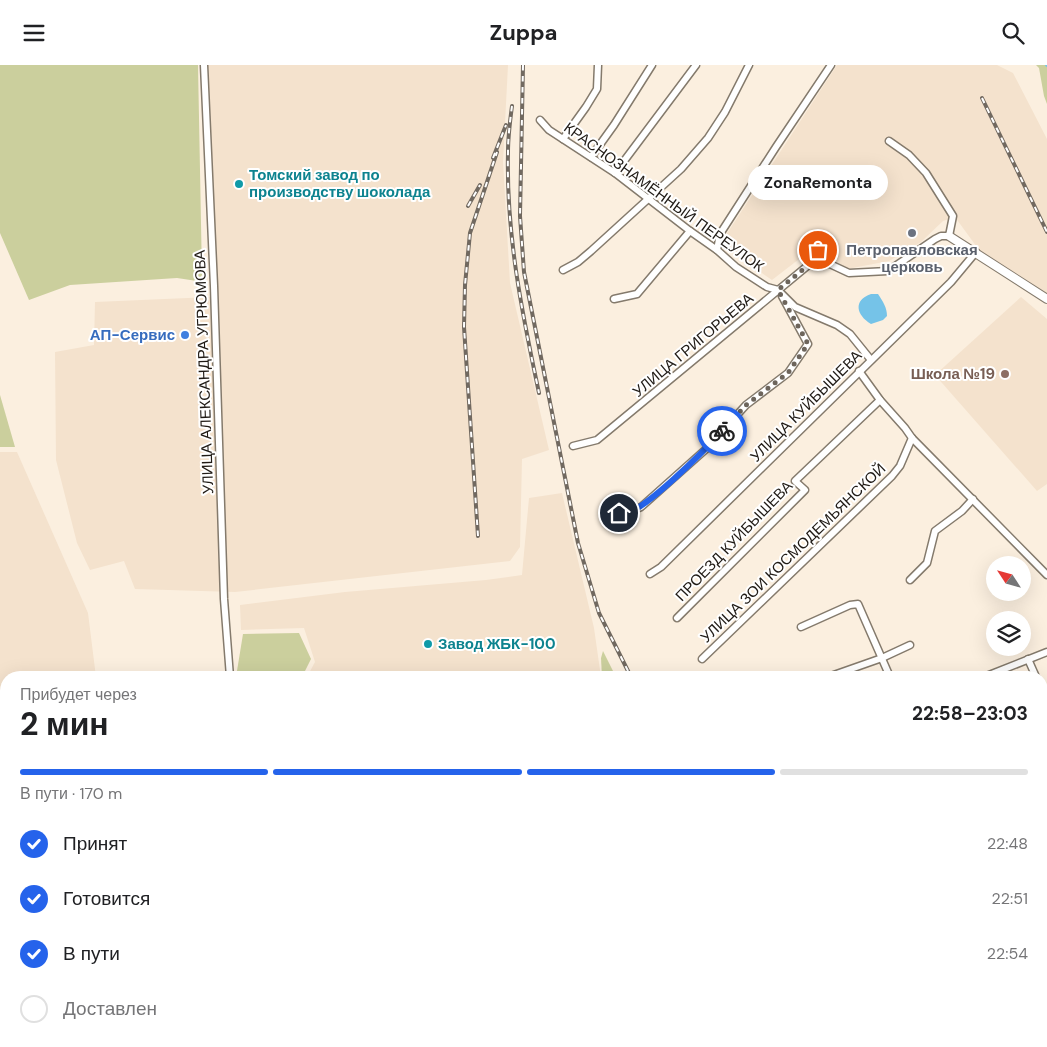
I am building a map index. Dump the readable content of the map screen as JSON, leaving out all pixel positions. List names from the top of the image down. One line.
{"streets":{"street":["КРАСНОЗНАМЁННЫЙ ПЕРЕУЛОК","УЛИЦА ГРИГОРЬЕВА","УЛИЦА АЛЕКСАНДРА УГРЮМОВА","УЛИЦА КУЙБЫШЕВА","ПРОЕЗД КУЙБЫШЕВА","УЛИЦА ЗОИ КОСМОДЕМЬЯНСКОЙ"]},"crossings":[["КРАСНОЗНАМЁННЫЙ ПЕРЕУЛОК","УЛИЦА ГРИГОРЬЕВА"],["КРАСНОЗНАМЁННЫЙ ПЕРЕУЛОК","УЛИЦА КУЙБЫШЕВА"]],"places":["Томский завод по производству шоколада","Петропавловская церковь","ZonaRemonta","АП-Сервис","Школа №19","Завод ЖБК-100"],"north":"top left","page":{"header":"Zuppa","bubble":"ZonaRemonta","heading":["2 мин","Прибудет через","22:58–23:03"],"bar":"В пути · 170 m","list":[["Принят","22:48"],["Готовится","22:51"],["В пути","22:54"],"Доставлен"]}}
